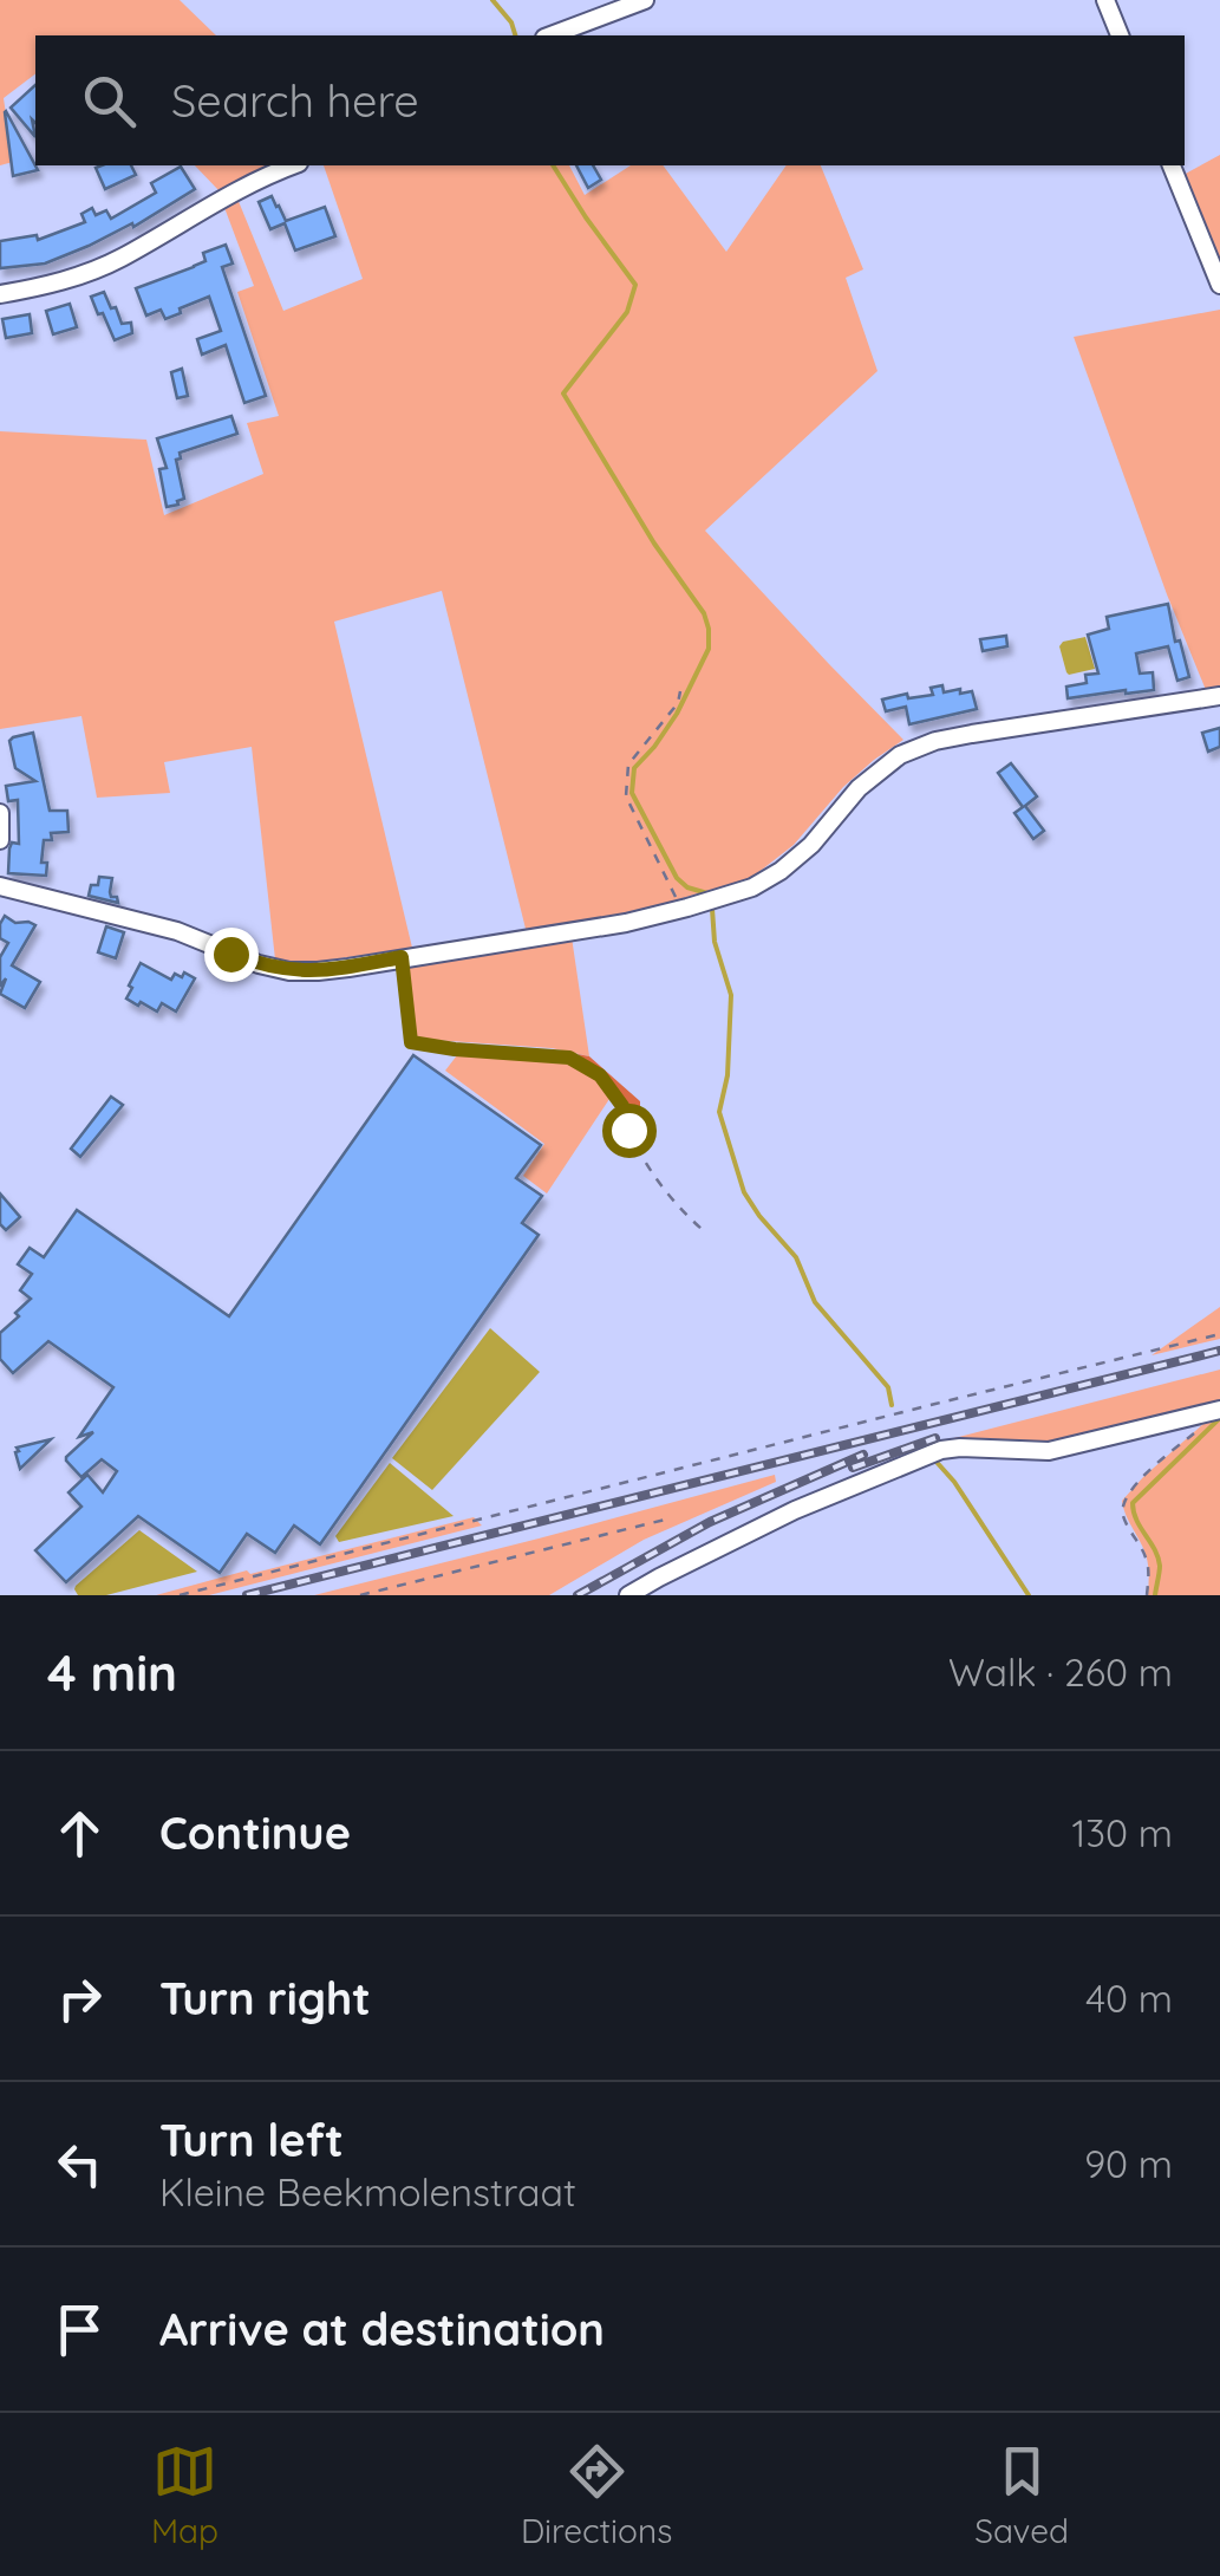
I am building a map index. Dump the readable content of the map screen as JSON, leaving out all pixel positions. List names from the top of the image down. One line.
{"page":{"search":"Search here","heading":["4 min","Walk · 260 m"],"list":[["Continue","130 m"],["Turn right","40 m"],["Turn left","Kleine Beekmolenstraat","90 m"],"Arrive at destination"],"nav":["Map","Directions","Saved"]}}
